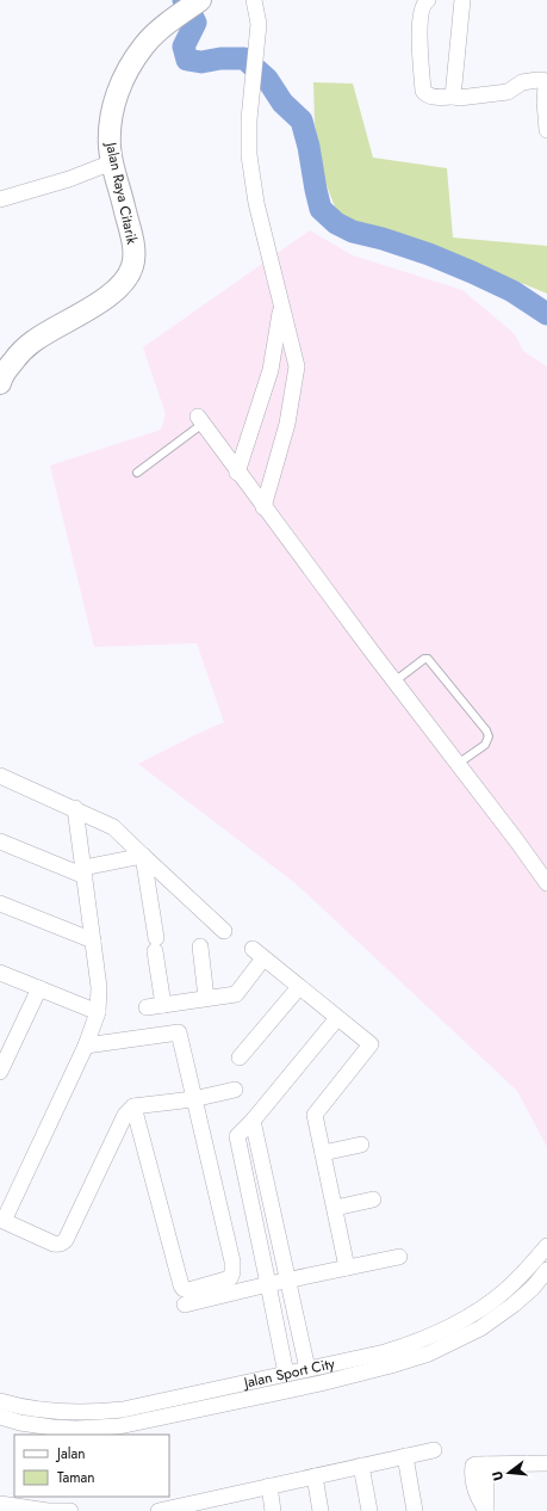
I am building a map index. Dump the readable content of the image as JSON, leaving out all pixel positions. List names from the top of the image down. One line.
{"streets":{"street":["Jalan Raya Citarik","Jalan Sport City"]},"legend":["Jalan","Taman"],"north":"left"}
